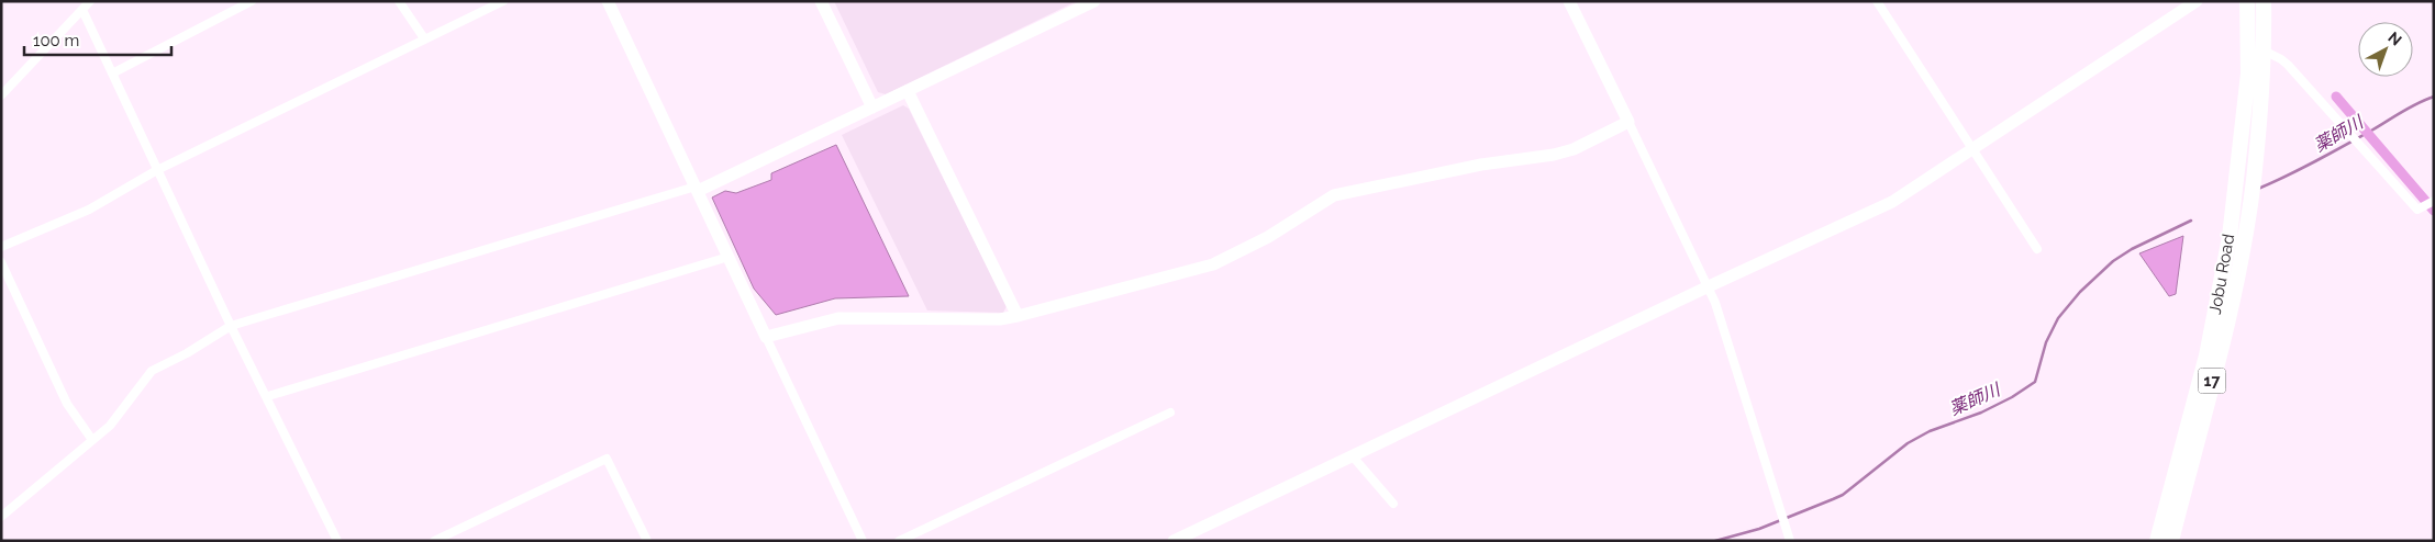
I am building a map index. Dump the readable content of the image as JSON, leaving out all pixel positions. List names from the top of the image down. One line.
{"streets":{"highway":["Jobu Road","17"]},"water":["薬師川"],"scale_bar":"100 m","north":"top right"}
